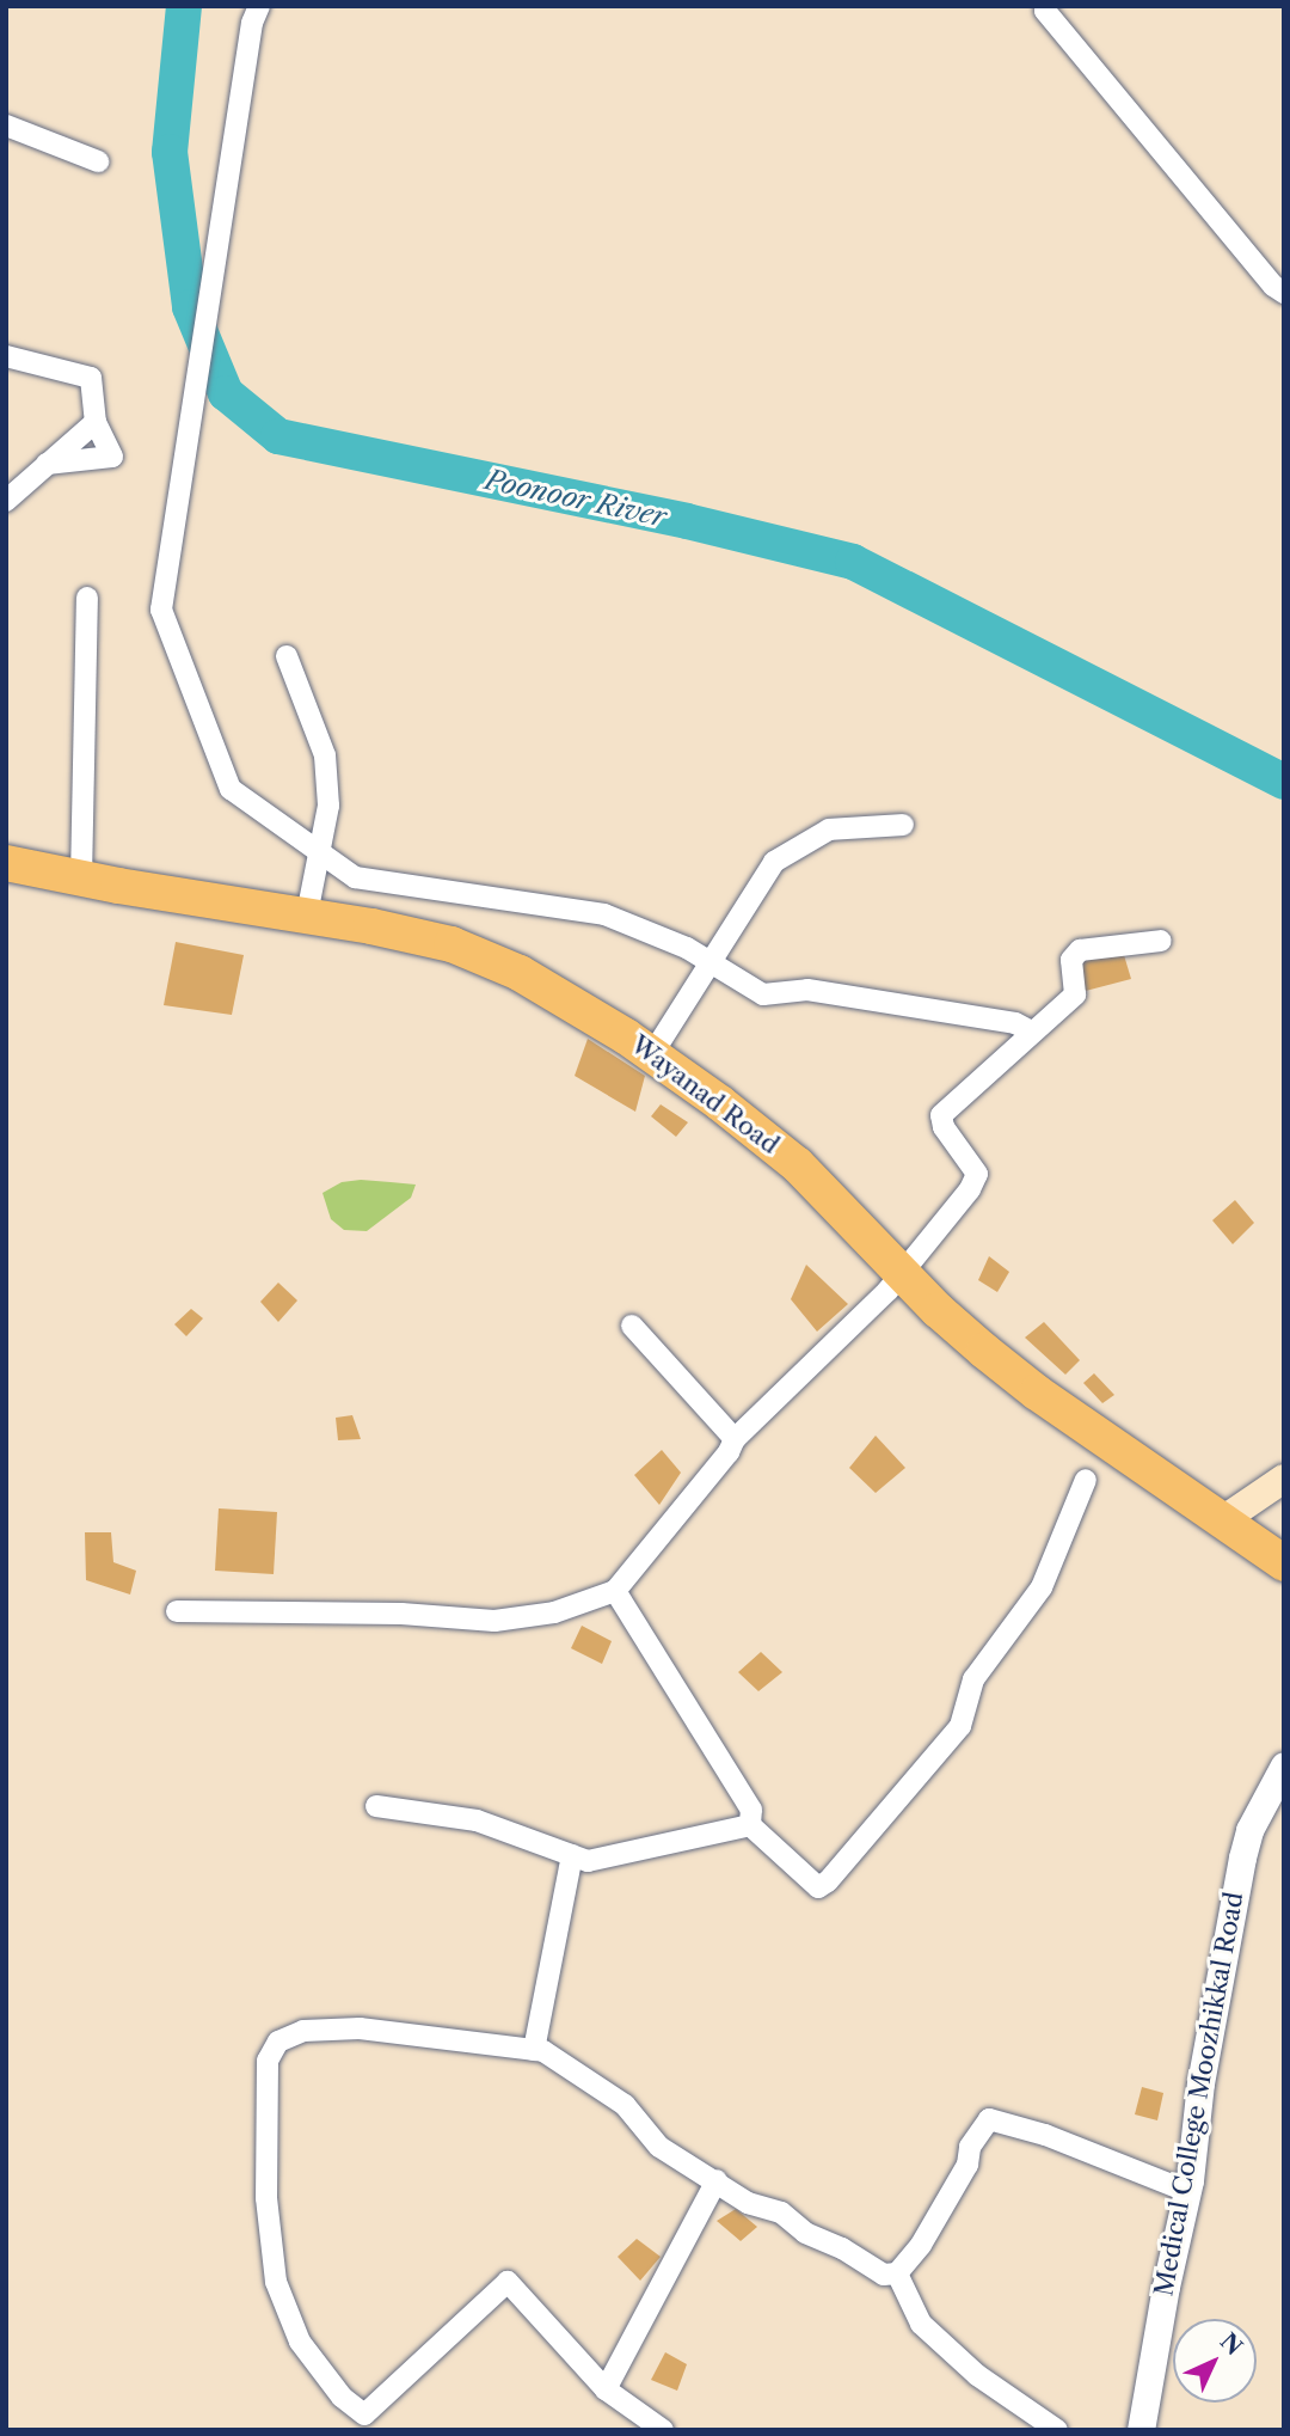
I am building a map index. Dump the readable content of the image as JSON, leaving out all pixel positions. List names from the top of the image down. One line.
{"streets":{"highway":["Wayanad Road"],"street":["Medical College Moozhikkal Road"]},"water":["Poonoor River"],"north":"top right"}
